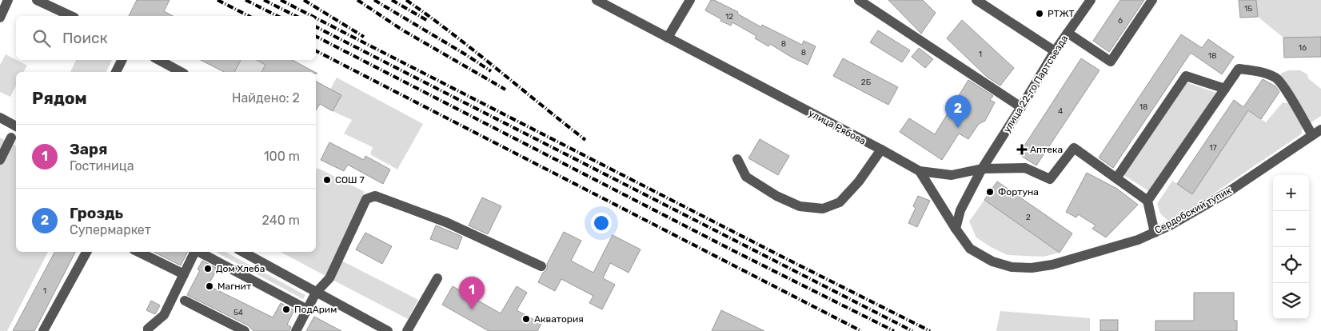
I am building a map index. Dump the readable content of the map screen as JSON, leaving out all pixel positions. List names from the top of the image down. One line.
{"streets":{"street":["улица 22-го Партсъезда","улица Рябова","Сердобский тупик"]},"crossings":[["улица 22-го Партсъезда","улица Рябова"],["улица Рябова","Сердобский тупик"]],"places":{"other":["РТЖТ","СОШ 7","Фортуна","Дом Хлеба","Магнит","ПодАрим","Акватория"],"health":["Аптека"]},"house_numbers":["15","12","6","8","16","8","1","18","2Б","18","4","17","2","1","54"],"page":{"search":"Поиск","heading":["Рядом","Найдено: 2"],"pins":["2","1"],"list":[{"mark":"1","name":"Заря","note":"Гостиница","value":"100 m"},{"mark":"2","name":"Гроздь","note":"Супермаркет","value":"240 m"}],"map_buttons":["+","−"]}}
